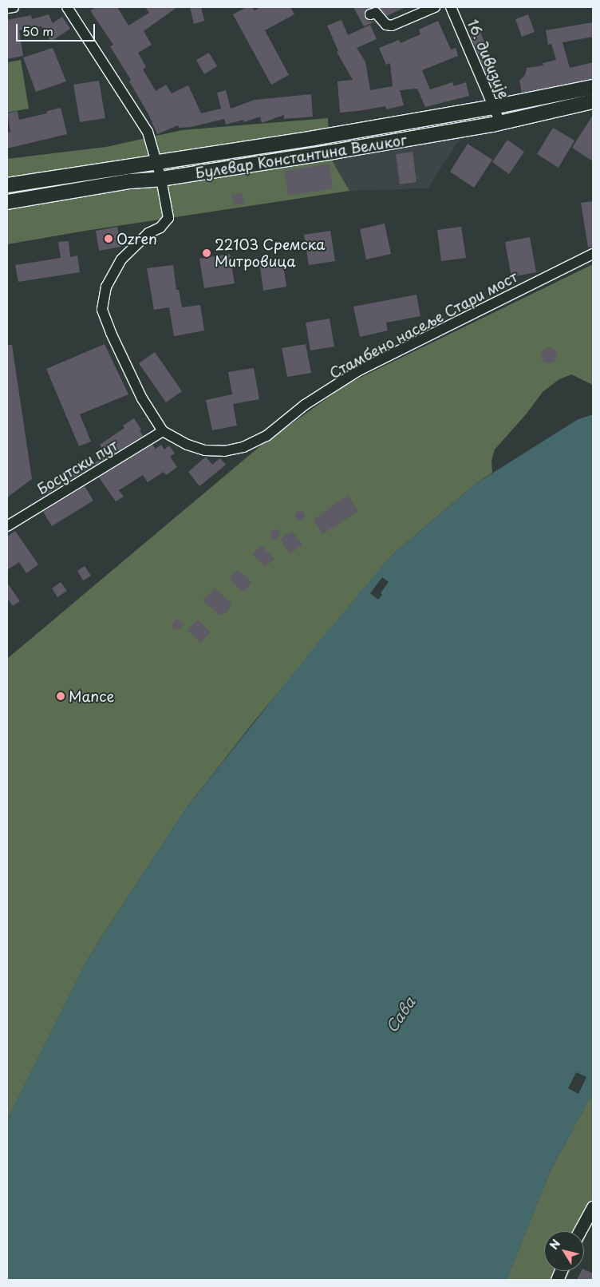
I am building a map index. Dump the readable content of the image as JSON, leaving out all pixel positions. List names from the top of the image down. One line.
{"streets":{"main road":["Булевар Константина Великог"],"street":["16. дивизије","Стамбено насеље Стари мост","Босутски пут"]},"crossings":[["16. дивизије","Булевар Константина Великог"],["Булевар Константина Великог","Стамбено насеље Стари мост"],["Стамбено насеље Стари мост","Босутски пут"]],"water":["Сава"],"places":["Ozren","22103 Сремска Митровица","Mance"],"scale_bar":"50 m","north":"top left"}
